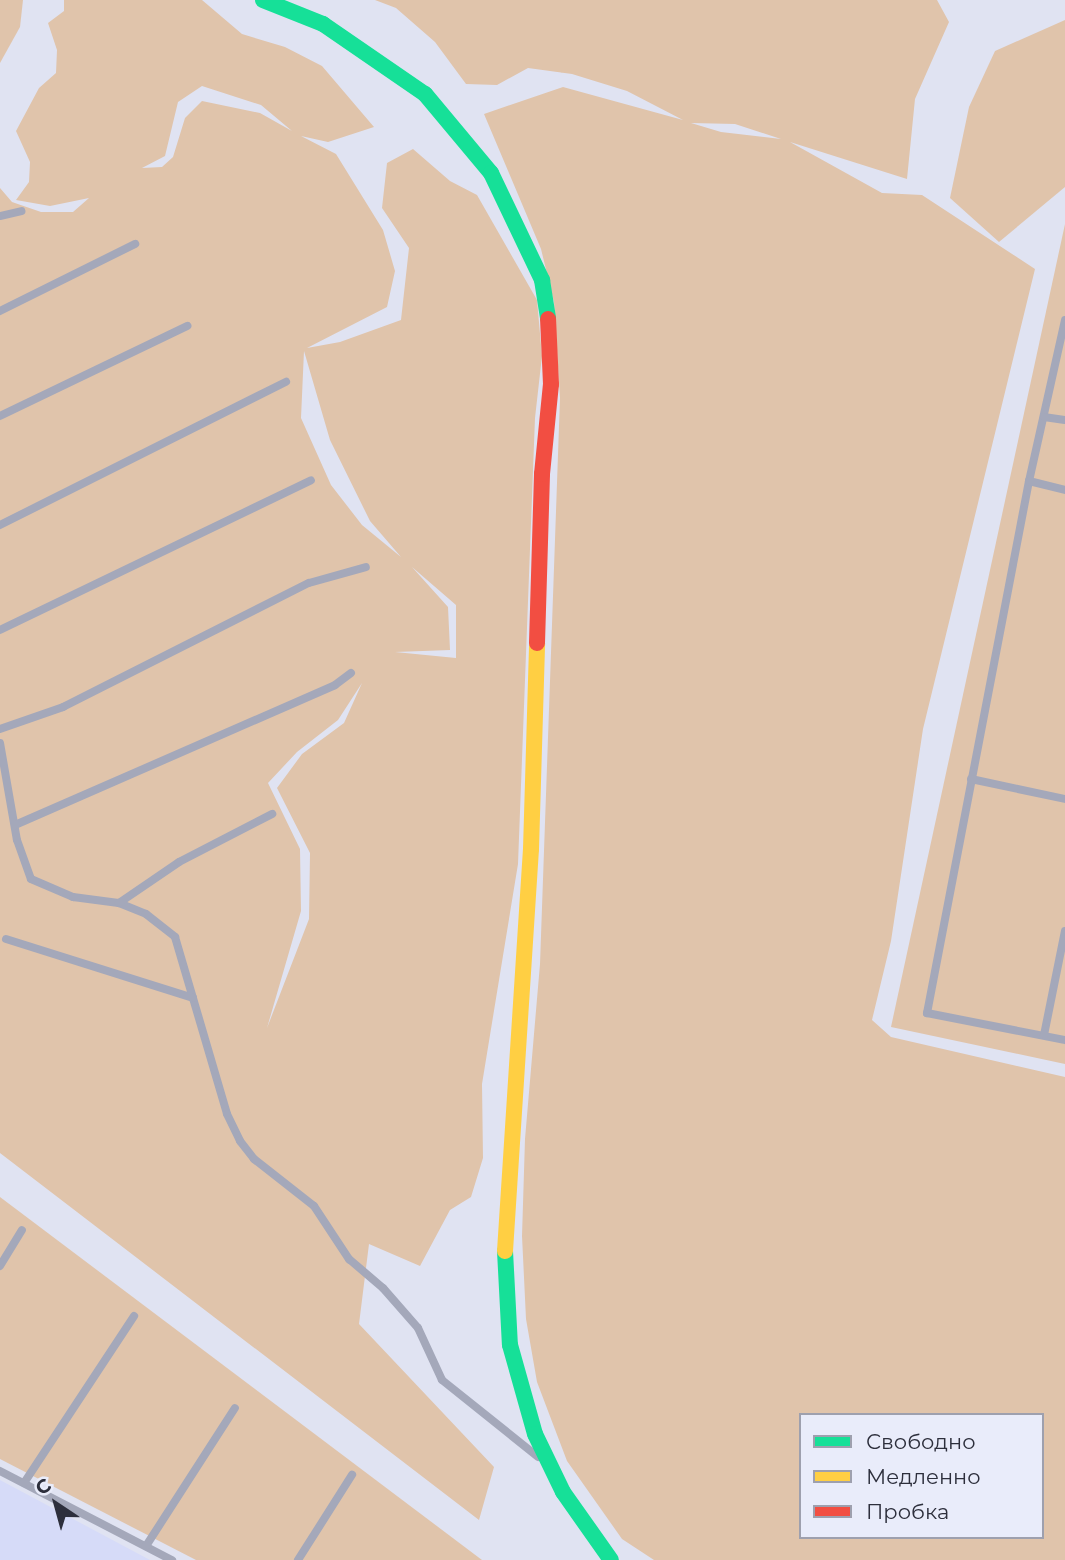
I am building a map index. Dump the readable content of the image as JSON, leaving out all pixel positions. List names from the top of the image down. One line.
{"legend":["Свободно","Медленно","Пробка"],"north":"top left"}
